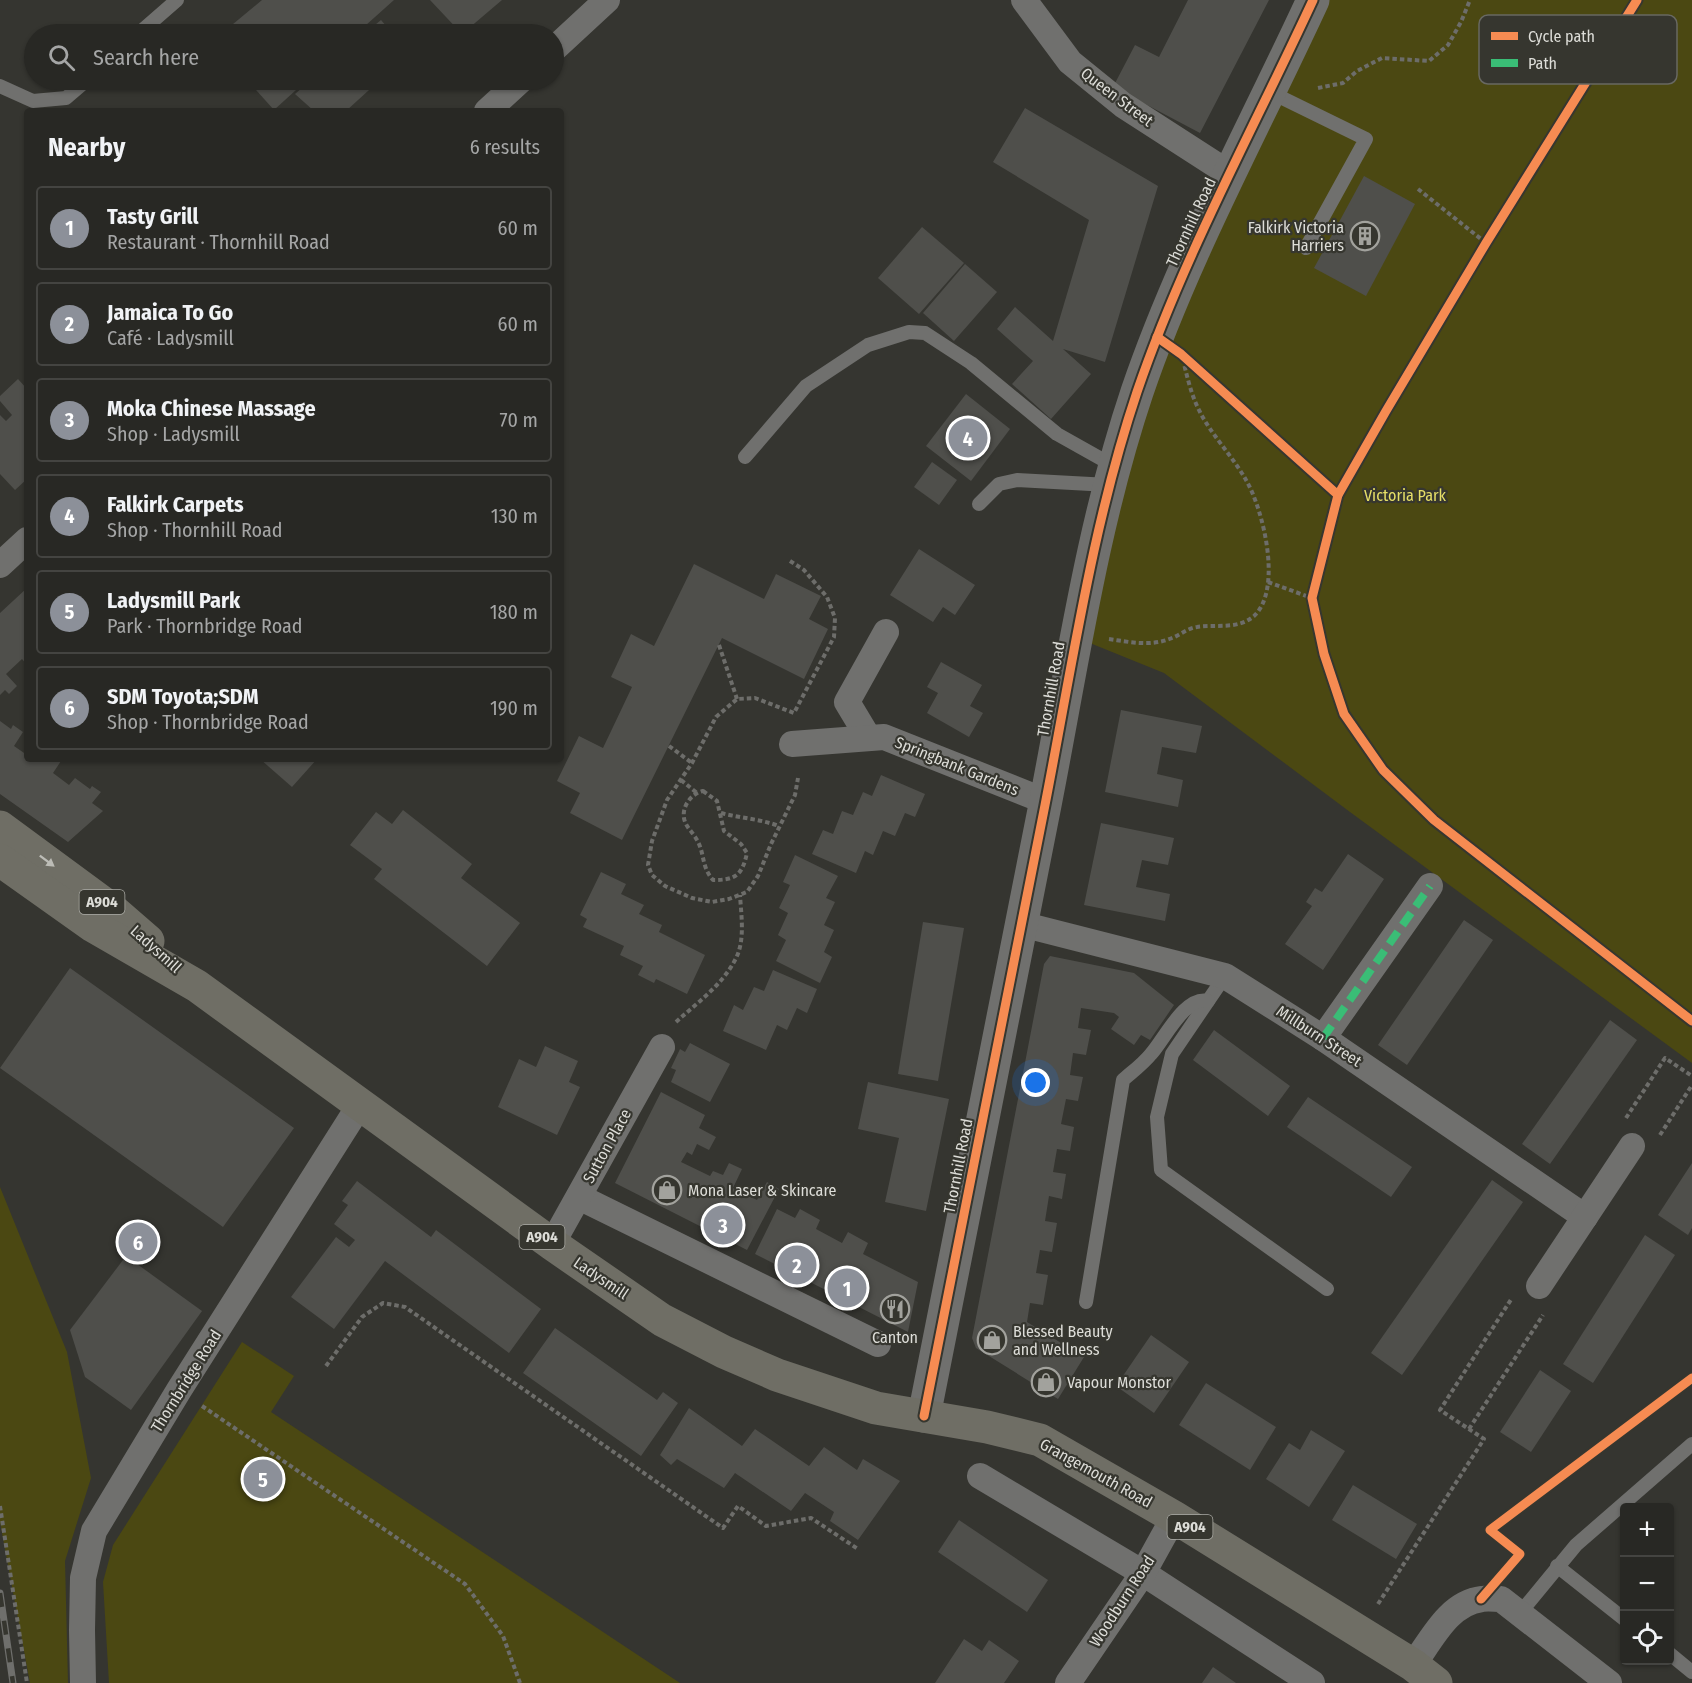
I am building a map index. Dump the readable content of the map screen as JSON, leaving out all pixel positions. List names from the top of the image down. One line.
{"streets":{"main road":["A904","Ladysmill","Grangemouth Road"],"street":["Queen Street","Thornhill Road","Springbank Gardens","Millburn Street","Sutton Place","Thornbridge Road","Woodburn Road"]},"crossings":[["Queen Street","Thornhill Road"],["Thornhill Road","Springbank Gardens"],["Thornhill Road","Ladysmill"],["Thornhill Road","Millburn Street"],["Thornhill Road","Grangemouth Road"],["Ladysmill","Sutton Place"],["Ladysmill","Thornbridge Road"],["Ladysmill","Grangemouth Road"],["Grangemouth Road","Woodburn Road"]],"parks":["Victoria Park"],"places":{"building":["Falkirk Victoria Harriers"],"shop":["Mona Laser & Skincare","Blessed Beauty and Wellness","Vapour Monstor"],"restaurant":["Canton"]},"legend":["Cycle path","Path"],"page":{"search":"Search here","heading":["Nearby","6 results"],"list":[{"mark":"1","name":"Tasty Grill","note":"Restaurant · Thornhill Road","value":"60 m"},{"mark":"2","name":"Jamaica To Go","note":"Café · Ladysmill","value":"60 m"},{"mark":"3","name":"Moka Chinese Massage","note":"Shop · Ladysmill","value":"70 m"},{"mark":"4","name":"Falkirk Carpets","note":"Shop · Thornhill Road","value":"130 m"},{"mark":"5","name":"Ladysmill Park","note":"Park · Thornbridge Road","value":"180 m"},{"mark":"6","name":"SDM Toyota;SDM","note":"Shop · Thornbridge Road","value":"190 m"}],"pins":["4","3","6","2","1","5"],"map_buttons":["+","−"]}}
